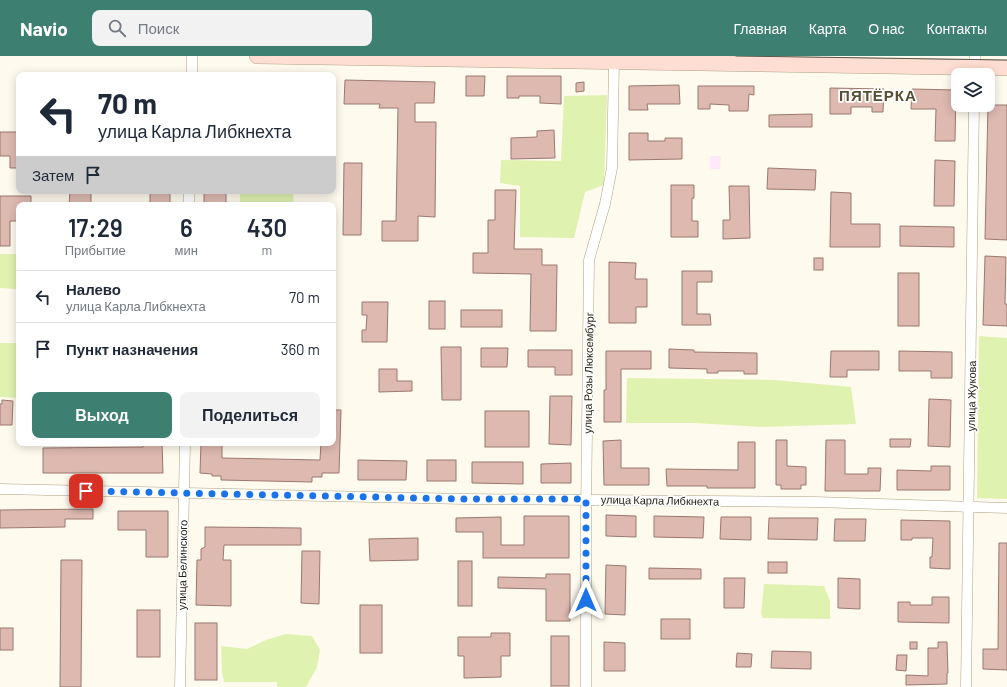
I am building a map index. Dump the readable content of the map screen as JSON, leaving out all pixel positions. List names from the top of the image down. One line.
{"streets":{"street":["улица Розы Люксембург","улица Жукова","улица Карла Либкнехта","улица Белинского"]},"crossings":[["улица Розы Люксембург","улица Карла Либкнехта"],["улица Жукова","улица Карла Либкнехта"],["улица Карла Либкнехта","улица Белинского"]],"districts":["ПЯТЁРКА"],"page":{"header":"Navio","search":"Поиск","nav":["Главная","Карта","О нас","Контакты"],"turn":["70 m","улица Карла Либкнехта"],"then":"Затем","eta":["17:29","Прибытие","6","мин","430","m"],"list":[{"name":"Налево","note":"улица Карла Либкнехта","value":"70 m"},{"name":"Пункт назначения","value":"360 m"}],"buttons":["Выход","Поделиться"]}}
